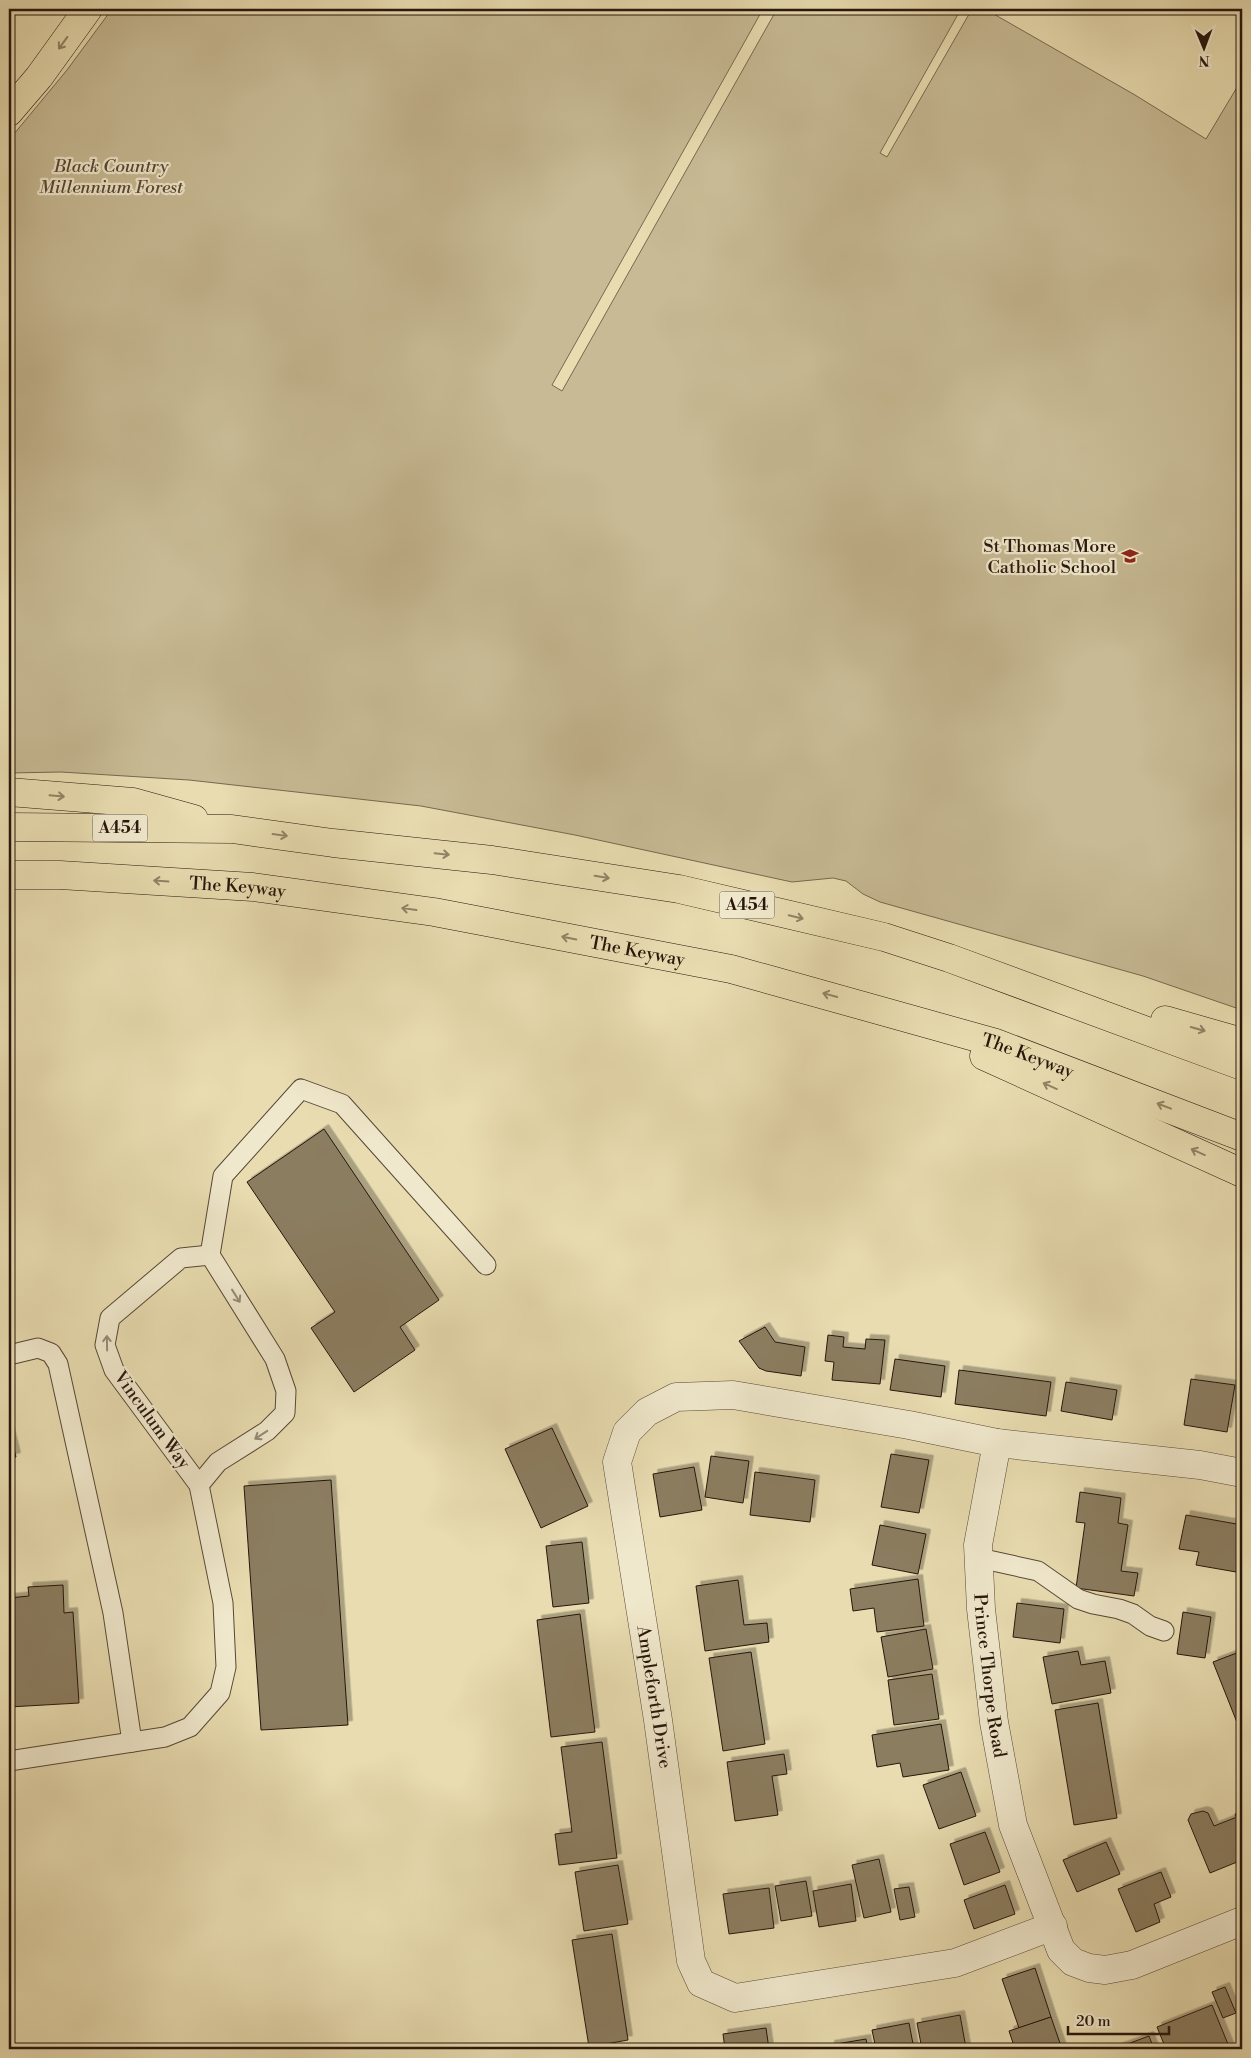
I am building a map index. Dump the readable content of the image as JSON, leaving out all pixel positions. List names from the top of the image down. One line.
{"streets":{"highway":["A454","The Keyway"],"street":["Prince Thorpe Road","Ampleforth Drive"],"lane":["Vinculum Way"]},"crossings":[["Prince Thorpe Road","Ampleforth Drive"]],"parks":["Black Country Millennium Forest"],"places":{"school or university":["St Thomas More Catholic School"]},"scale_bar":"20 m","north":"bottom"}
